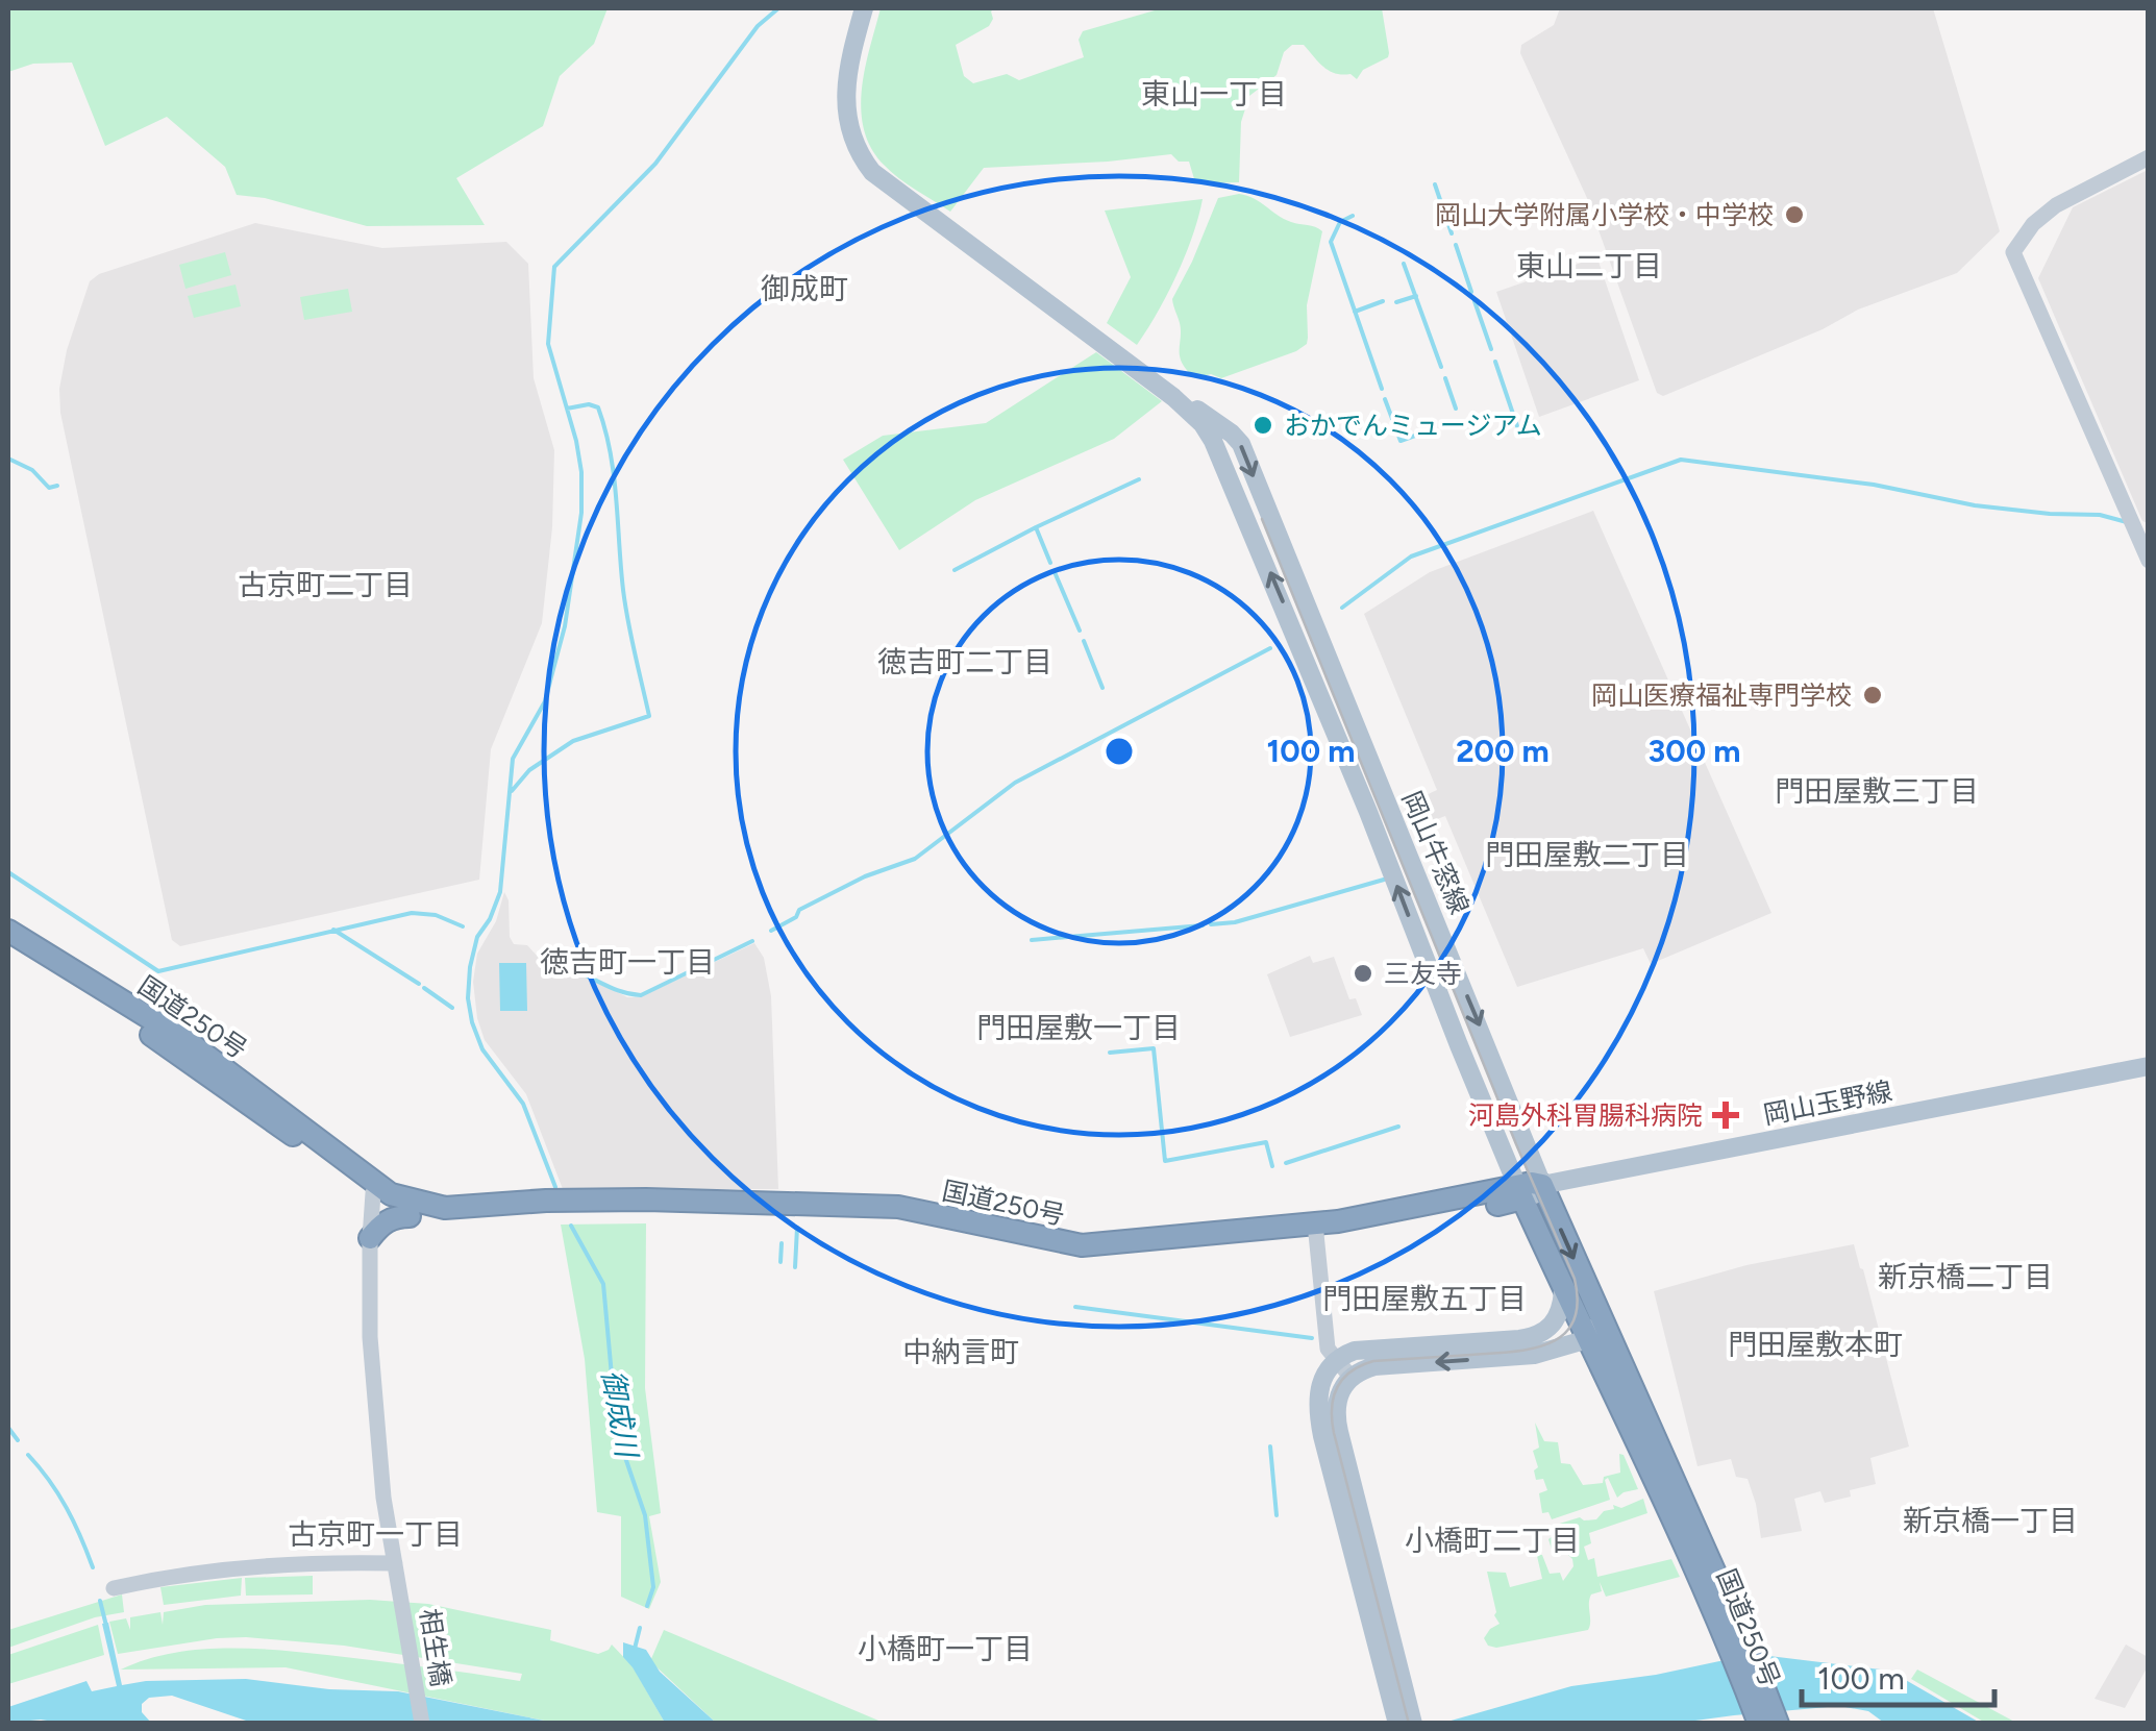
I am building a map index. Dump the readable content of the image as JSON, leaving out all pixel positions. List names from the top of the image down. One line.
{"streets":{"highway":["国道250号"],"main road":["岡山牛窓線","岡山玉野線"],"street":["相生橋"]},"crossings":[["岡山牛窓線","国道250号"],["岡山牛窓線","岡山玉野線"],["国道250号","岡山玉野線"],["国道250号","相生橋"]],"districts":["東山一丁目","東山二丁目","御成町","古京町二丁目","徳吉町二丁目","門田屋敷三丁目","門田屋敷二丁目","徳吉町一丁目","門田屋敷一丁目","新京橋二丁目","門田屋敷五丁目","門田屋敷本町","中納言町","新京橋一丁目","古京町一丁目","小橋町二丁目","小橋町一丁目"],"water":["御成川"],"places":{"other":["岡山大学附属小学校・中学校","おかでんミュージアム","岡山医療福祉専門学校","三友寺"],"health":["河島外科胃腸科病院"]},"scale_bar":"100 m","rings":["100 m","200 m","300 m"]}
